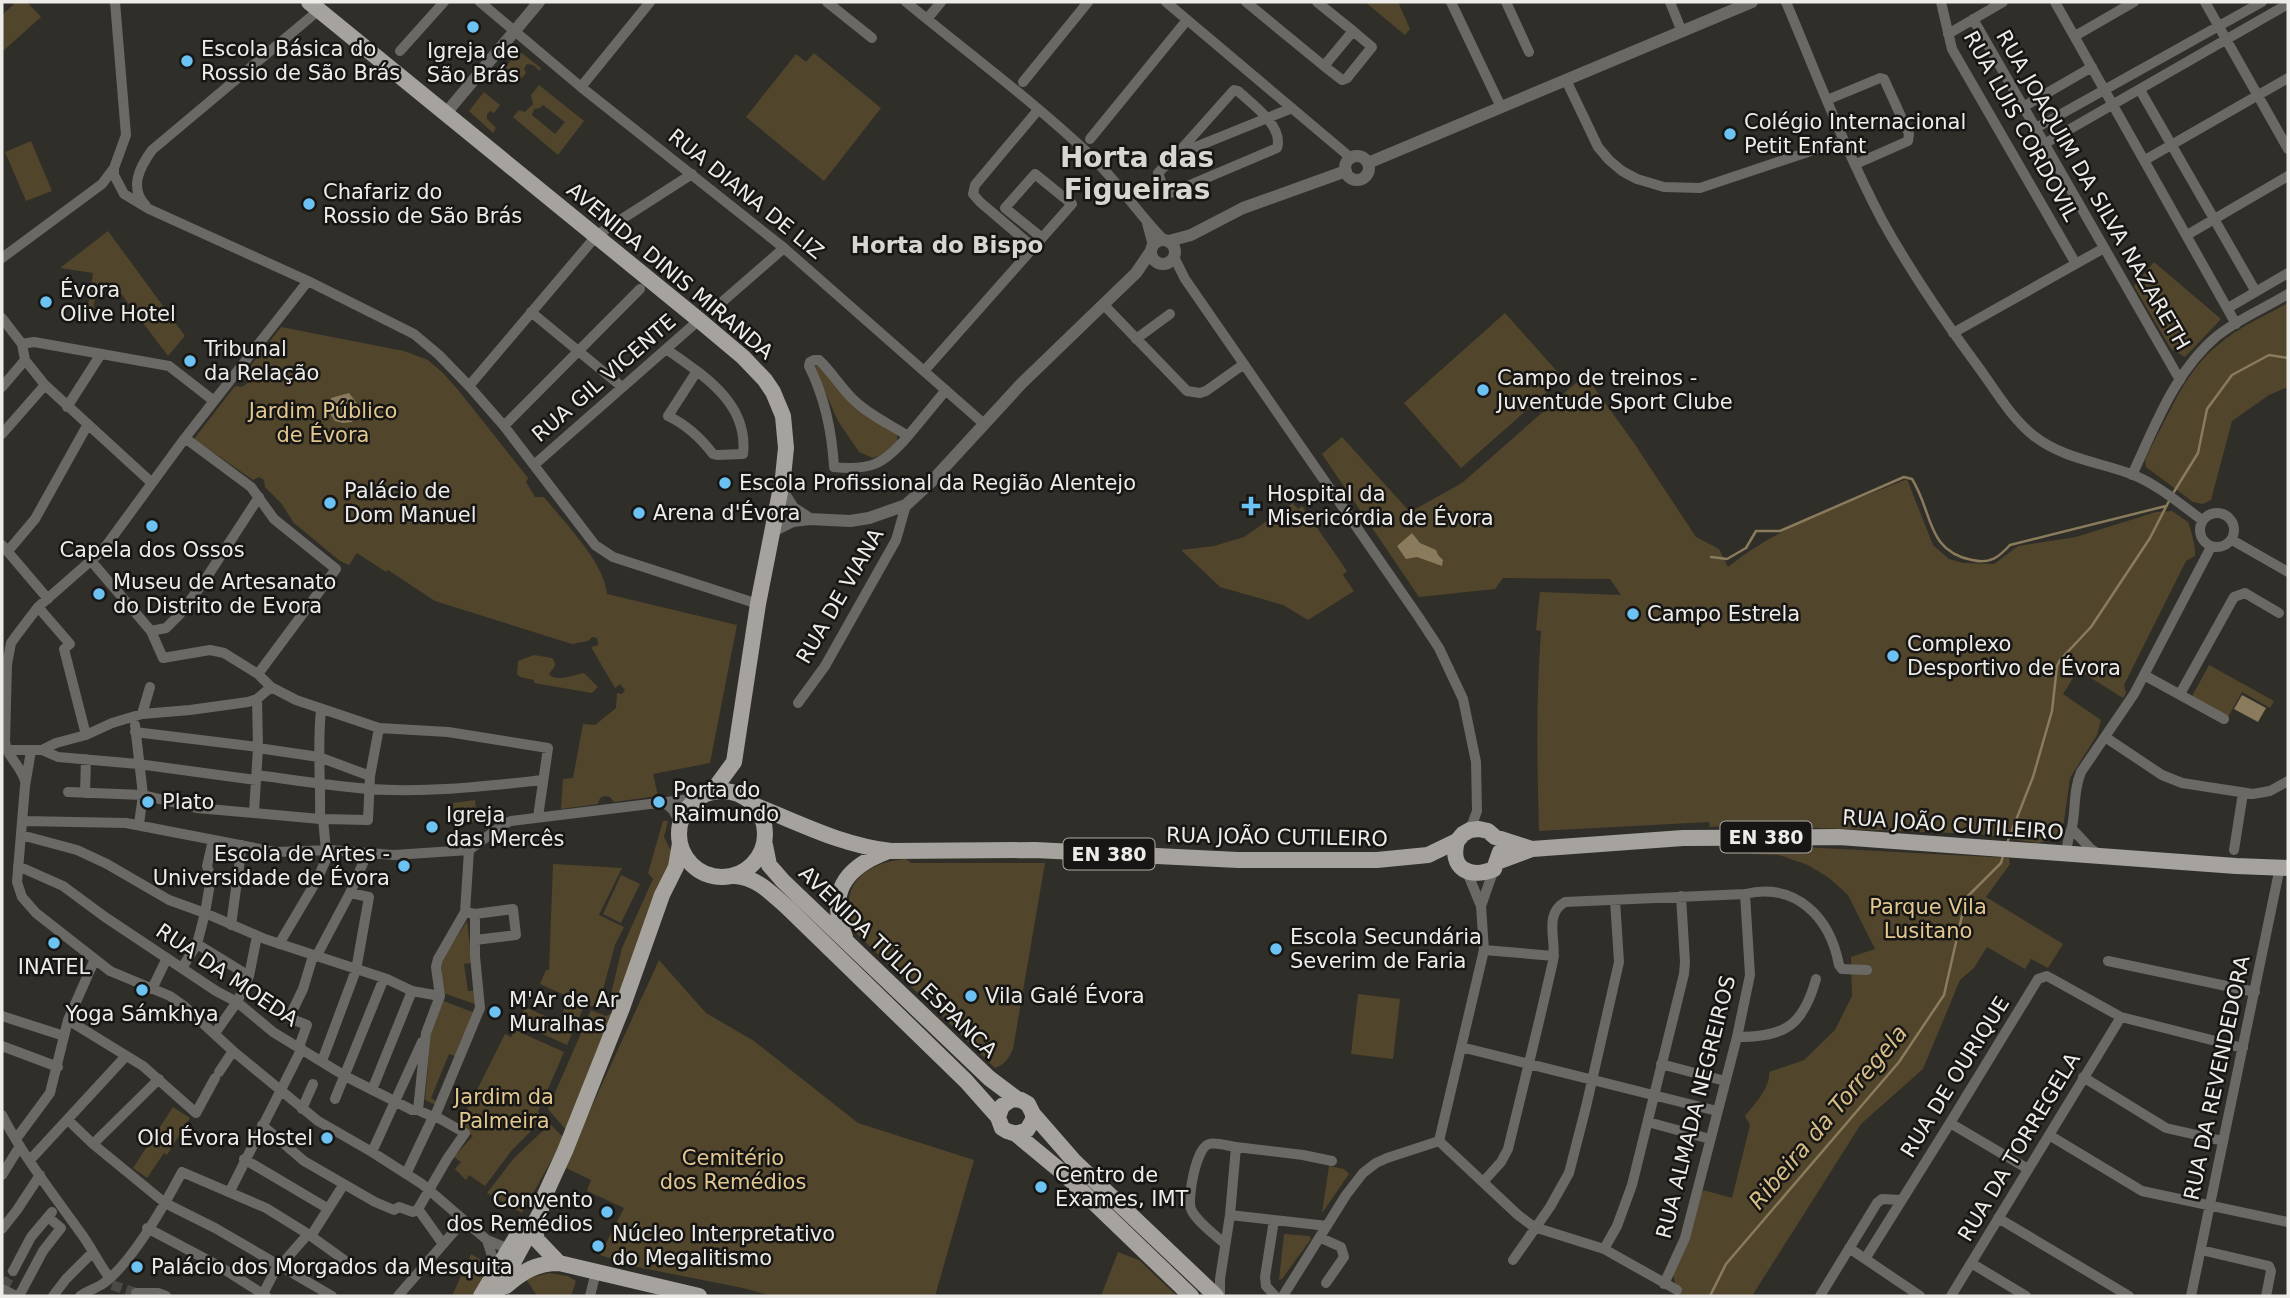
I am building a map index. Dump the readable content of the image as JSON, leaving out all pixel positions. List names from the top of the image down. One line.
{"streets":{"main road":["AVENIDA DINIS MIRANDA","RUA JOÃO CUTILEIRO","EN 380","AVENIDA TÚLIO ESPANCA"],"street":["RUA LUIS CORDOVIL","RUA JOAQUIM DA SILVA NAZARETH","RUA DIANA DE LIZ","RUA GIL VICENTE","RUA DE VIANA","RUA DA MOEDA","RUA DE OURIQUE","RUA DA REVENDEDORA","RUA ALMADA NEGREIROS","RUA DA TORREGELA"]},"crossings":[["AVENIDA DINIS MIRANDA","RUA GIL VICENTE"],["AVENIDA DINIS MIRANDA","RUA JOÃO CUTILEIRO"],["AVENIDA DINIS MIRANDA","AVENIDA TÚLIO ESPANCA"],["RUA JOÃO CUTILEIRO","AVENIDA TÚLIO ESPANCA"],["RUA JOÃO CUTILEIRO","RUA DA REVENDEDORA"],["RUA DE OURIQUE","RUA DA TORREGELA"]],"districts":["Horta das Figueiras","Horta do Bispo"],"water":["Ribeira da Torregela"],"parks":["Jardim Público de Évora","Parque Vila Lusitano","Jardim da Palmeira","Cemitério dos Remédios"],"places":{"other":["Igreja de São Brás","Escola Básica do Rossio de São Brás","Colégio Internacional Petit Enfant","Chafariz do Rossio de São Brás","Évora Olive Hotel","Tribunal da Relação","Campo de treinos - Juventude Sport Clube","Escola Profissional da Região Alentejo","Palácio de Dom Manuel","Arena d'Évora","Capela dos Ossos","Museu de Artesanato do Distrito de Evora","Campo Estrela","Complexo Desportivo de Évora","Plato","Porta do Raimundo","Igreja das Mercês","Escola de Artes - Universidade de Évora","INATEL","Escola Secundária Severim de Faria","Yoga Sámkhya","Vila Galé Évora","M'Ar de Ar Muralhas","Old Évora Hostel","Centro de Exames, IMT","Convento dos Remédios","Núcleo Interpretativo do Megalitismo","Palácio dos Morgados da Mesquita"],"health":["Hospital da Misericórdia de Évora"]}}
